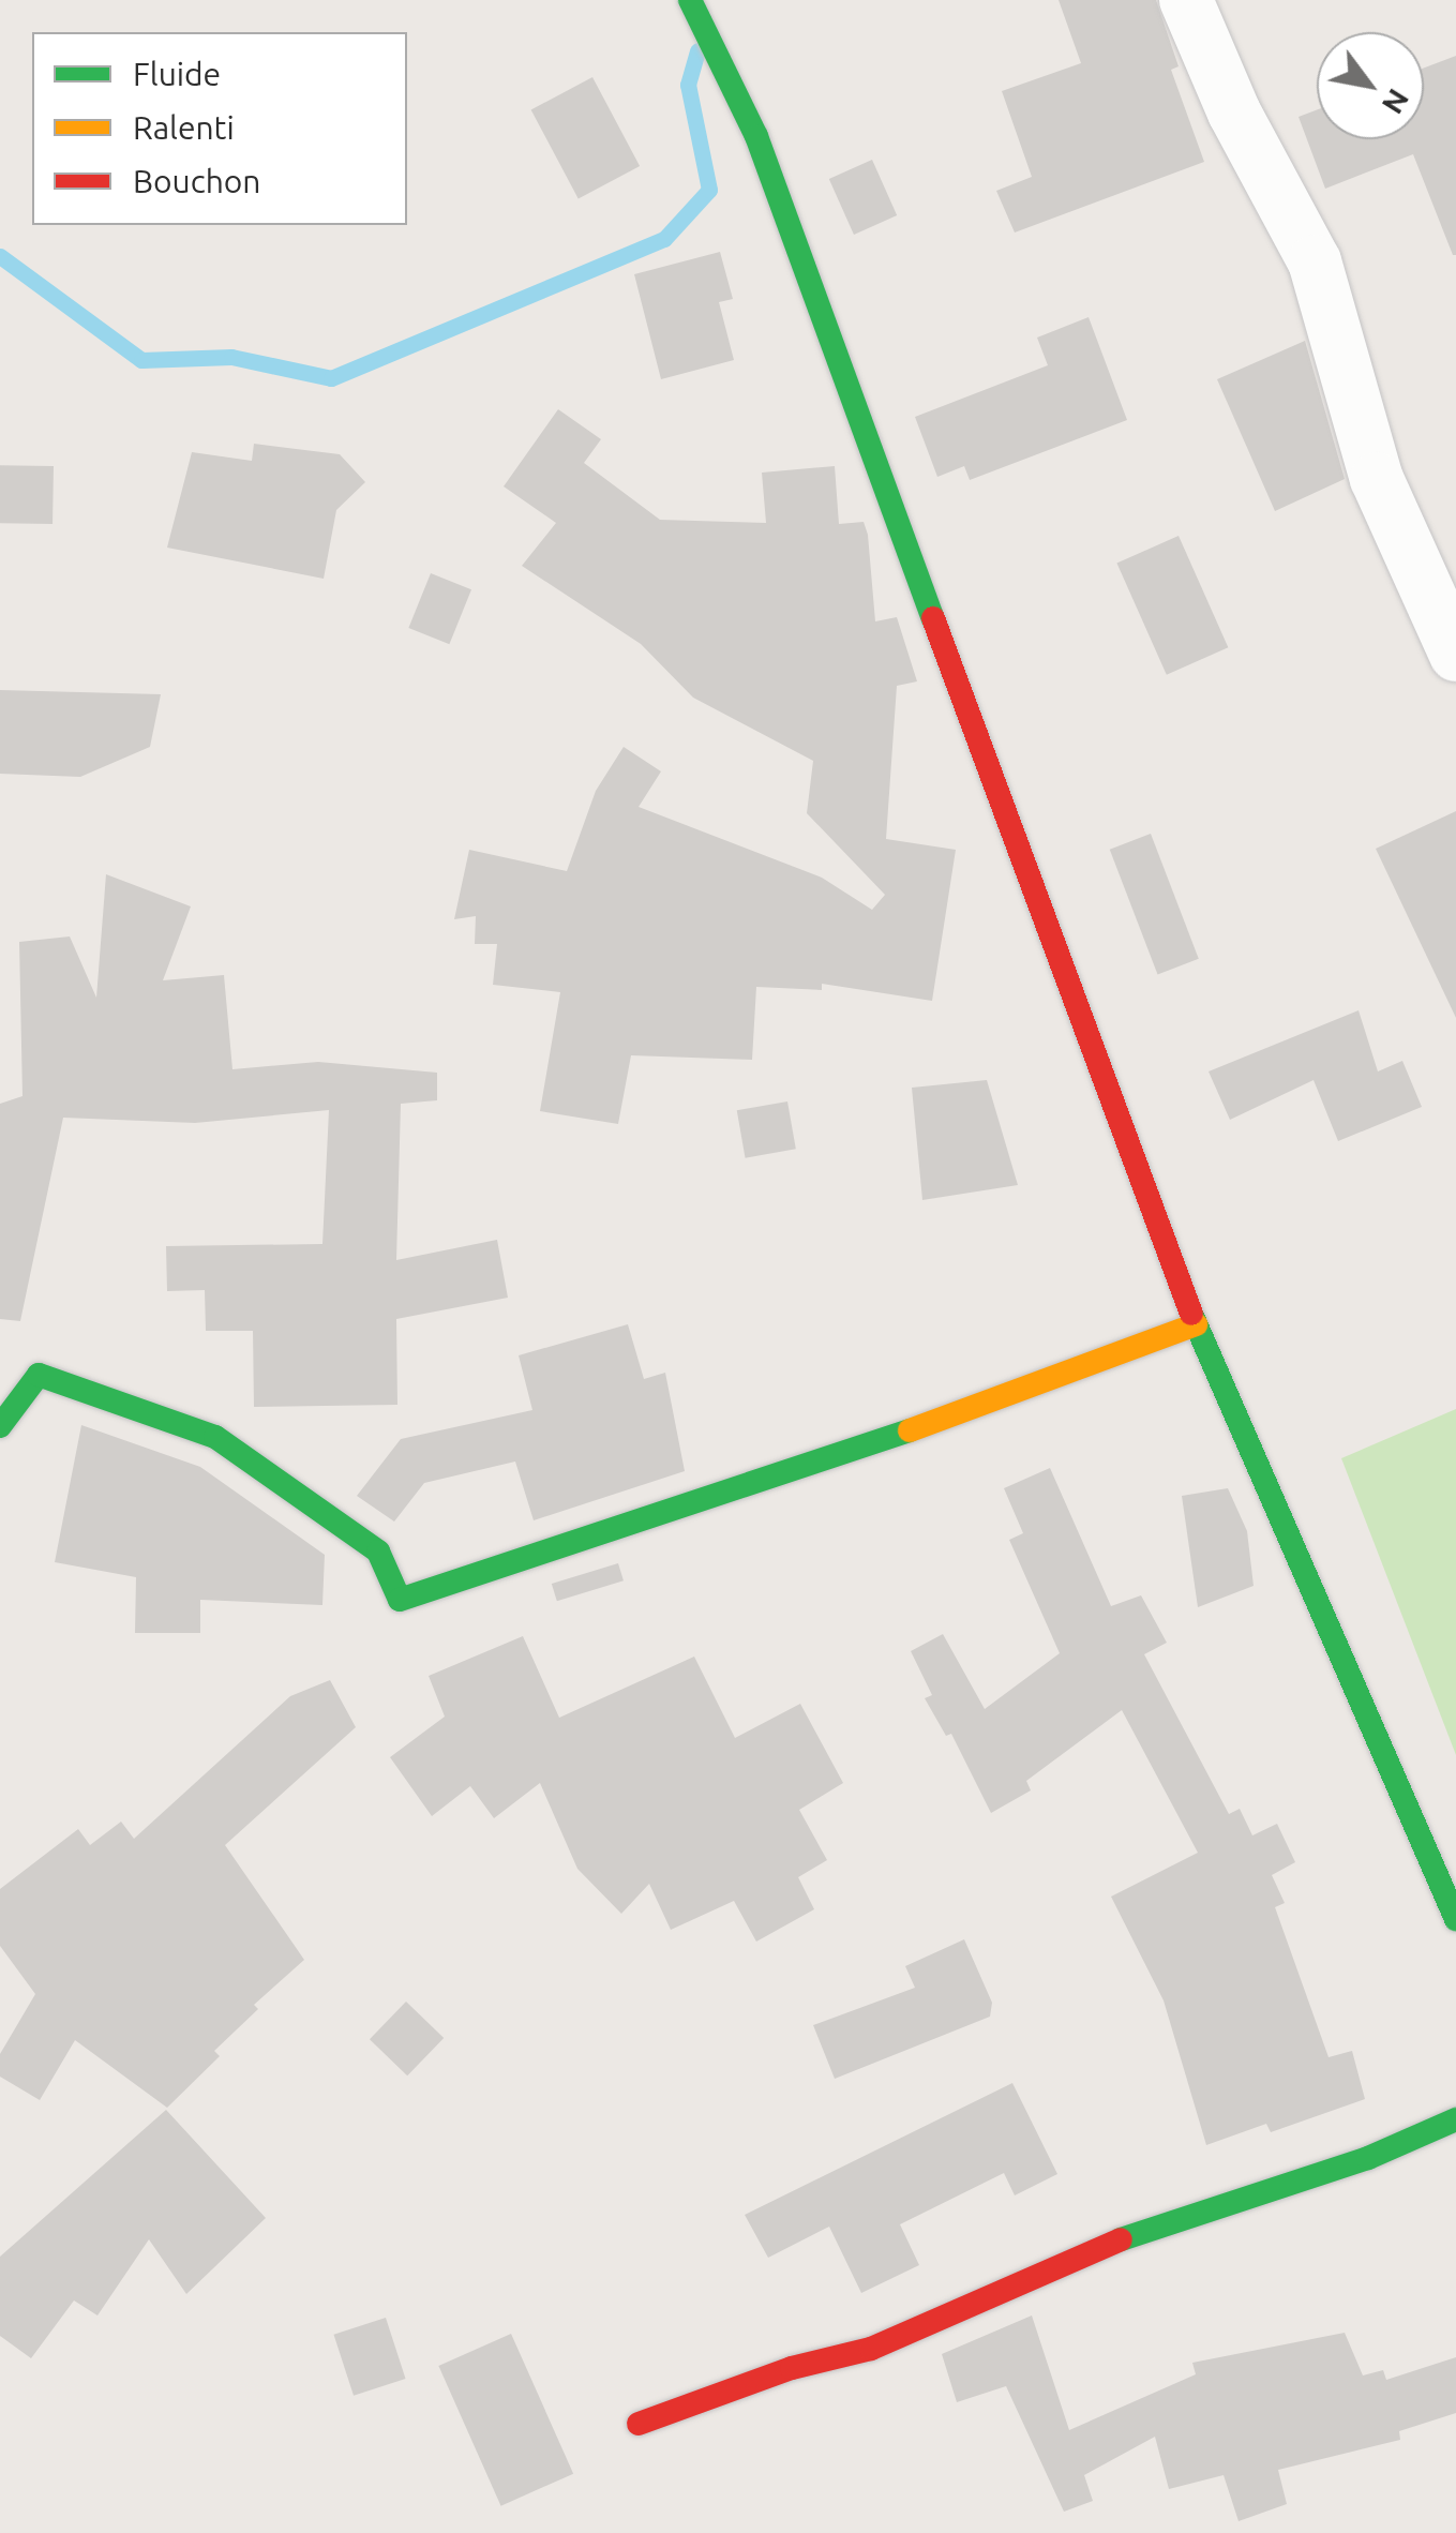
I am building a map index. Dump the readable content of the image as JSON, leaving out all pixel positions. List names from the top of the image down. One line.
{"legend":["Fluide","Ralenti","Bouchon"],"north":"bottom right"}
